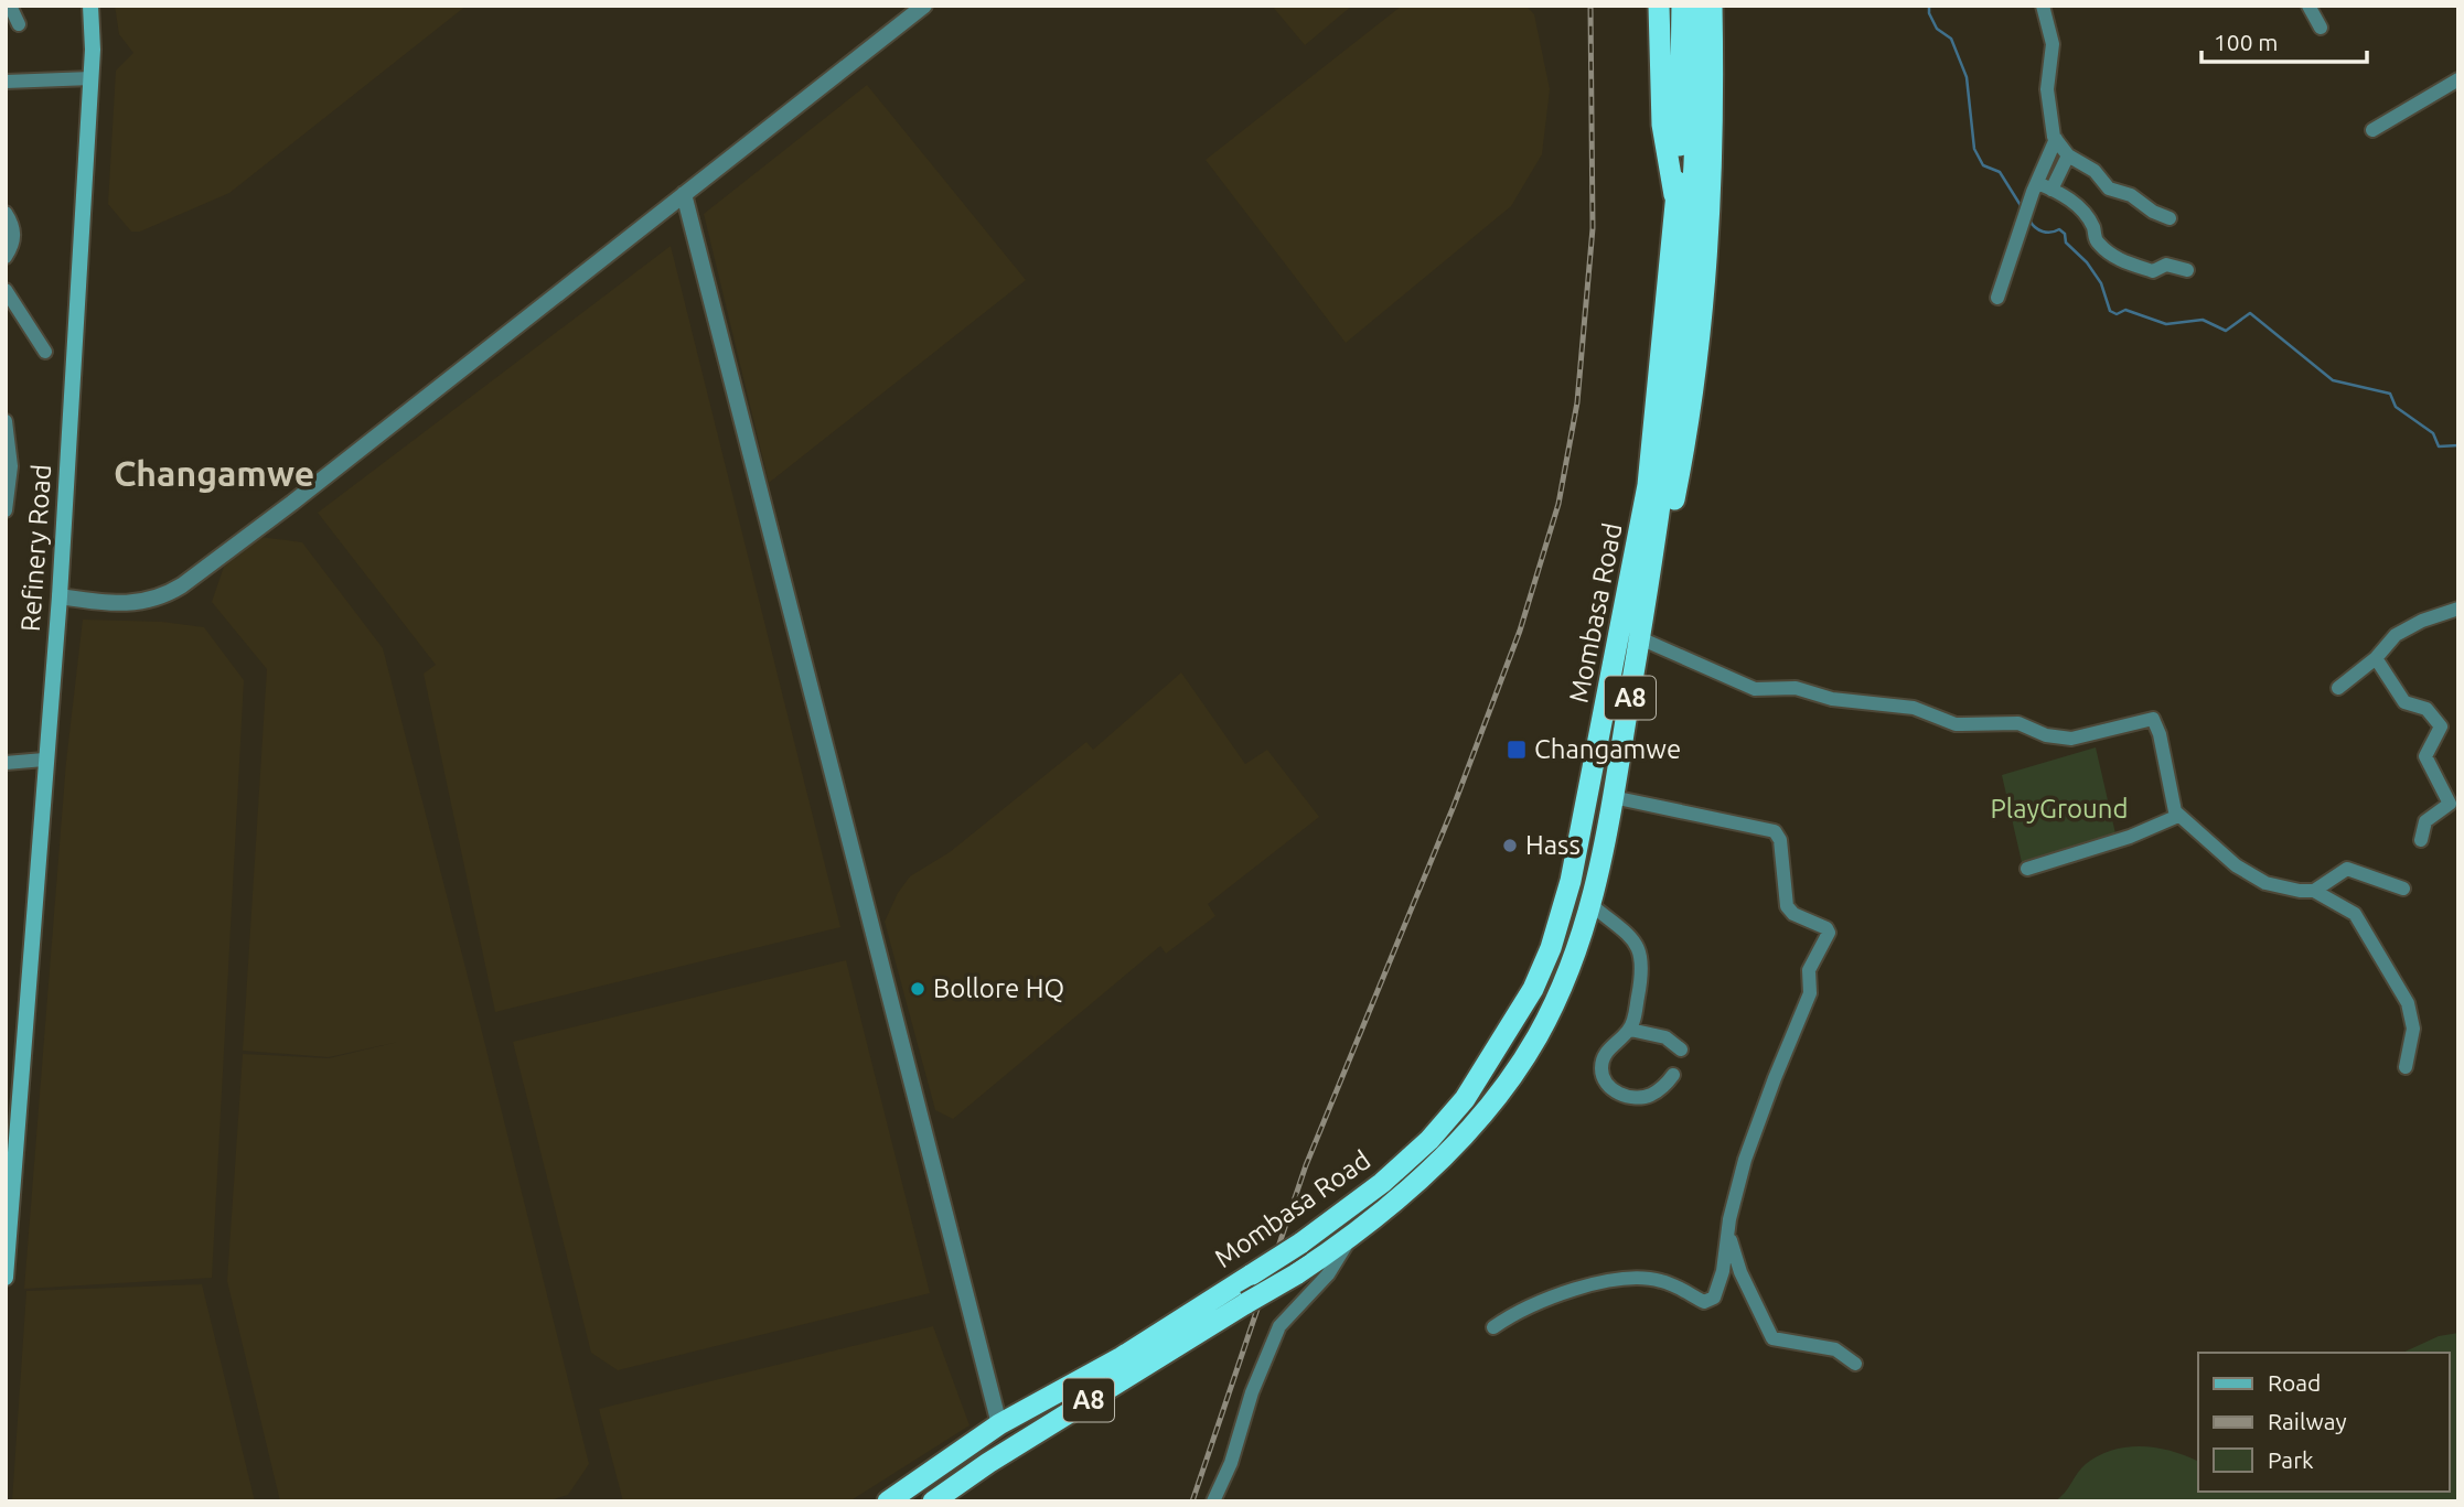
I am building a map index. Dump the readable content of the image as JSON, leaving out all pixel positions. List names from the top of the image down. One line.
{"streets":{"highway":["Mombasa Road","A8"],"main road":["Refinery Road"]},"districts":["Changamwe"],"parks":["PlayGround"],"places":{"transit":["Changamwe"],"other":["Hass","Bollore HQ"]},"legend":["Road","Railway","Park"],"scale_bar":"100 m"}
